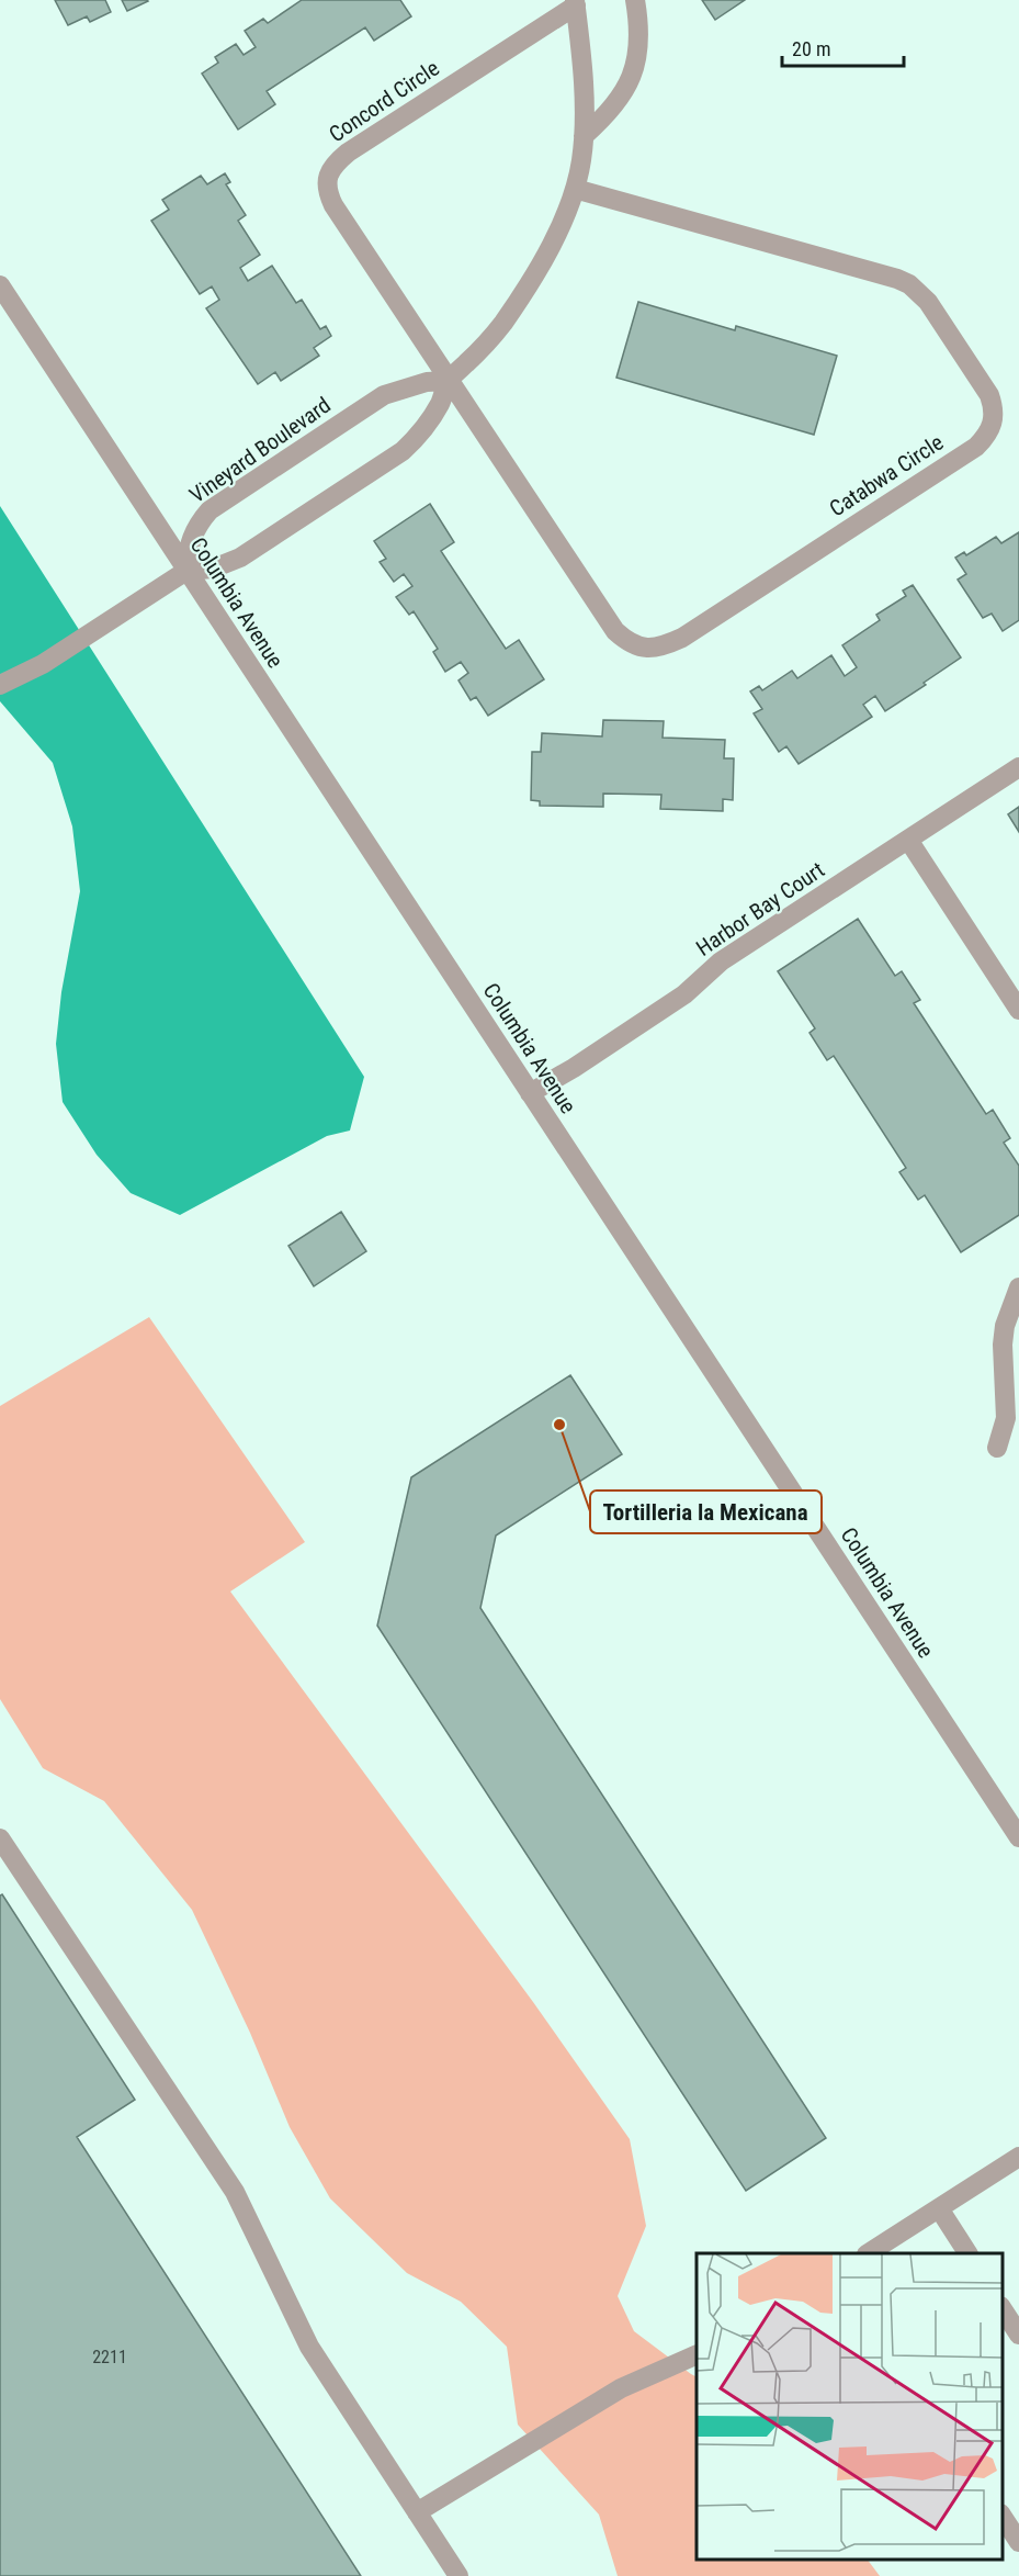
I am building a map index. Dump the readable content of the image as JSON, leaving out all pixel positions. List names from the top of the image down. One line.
{"streets":{"street":["Concord Circle","Vineyard Boulevard","Catabwa Circle","Columbia Avenue","Harbor Bay Court"]},"crossings":[["Concord Circle","Vineyard Boulevard"],["Concord Circle","Catabwa Circle"],["Vineyard Boulevard","Catabwa Circle"],["Vineyard Boulevard","Columbia Avenue"],["Columbia Avenue","Harbor Bay Court"]],"places":["Tortilleria la Mexicana"],"house_numbers":["2211"],"scale_bar":"20 m"}
